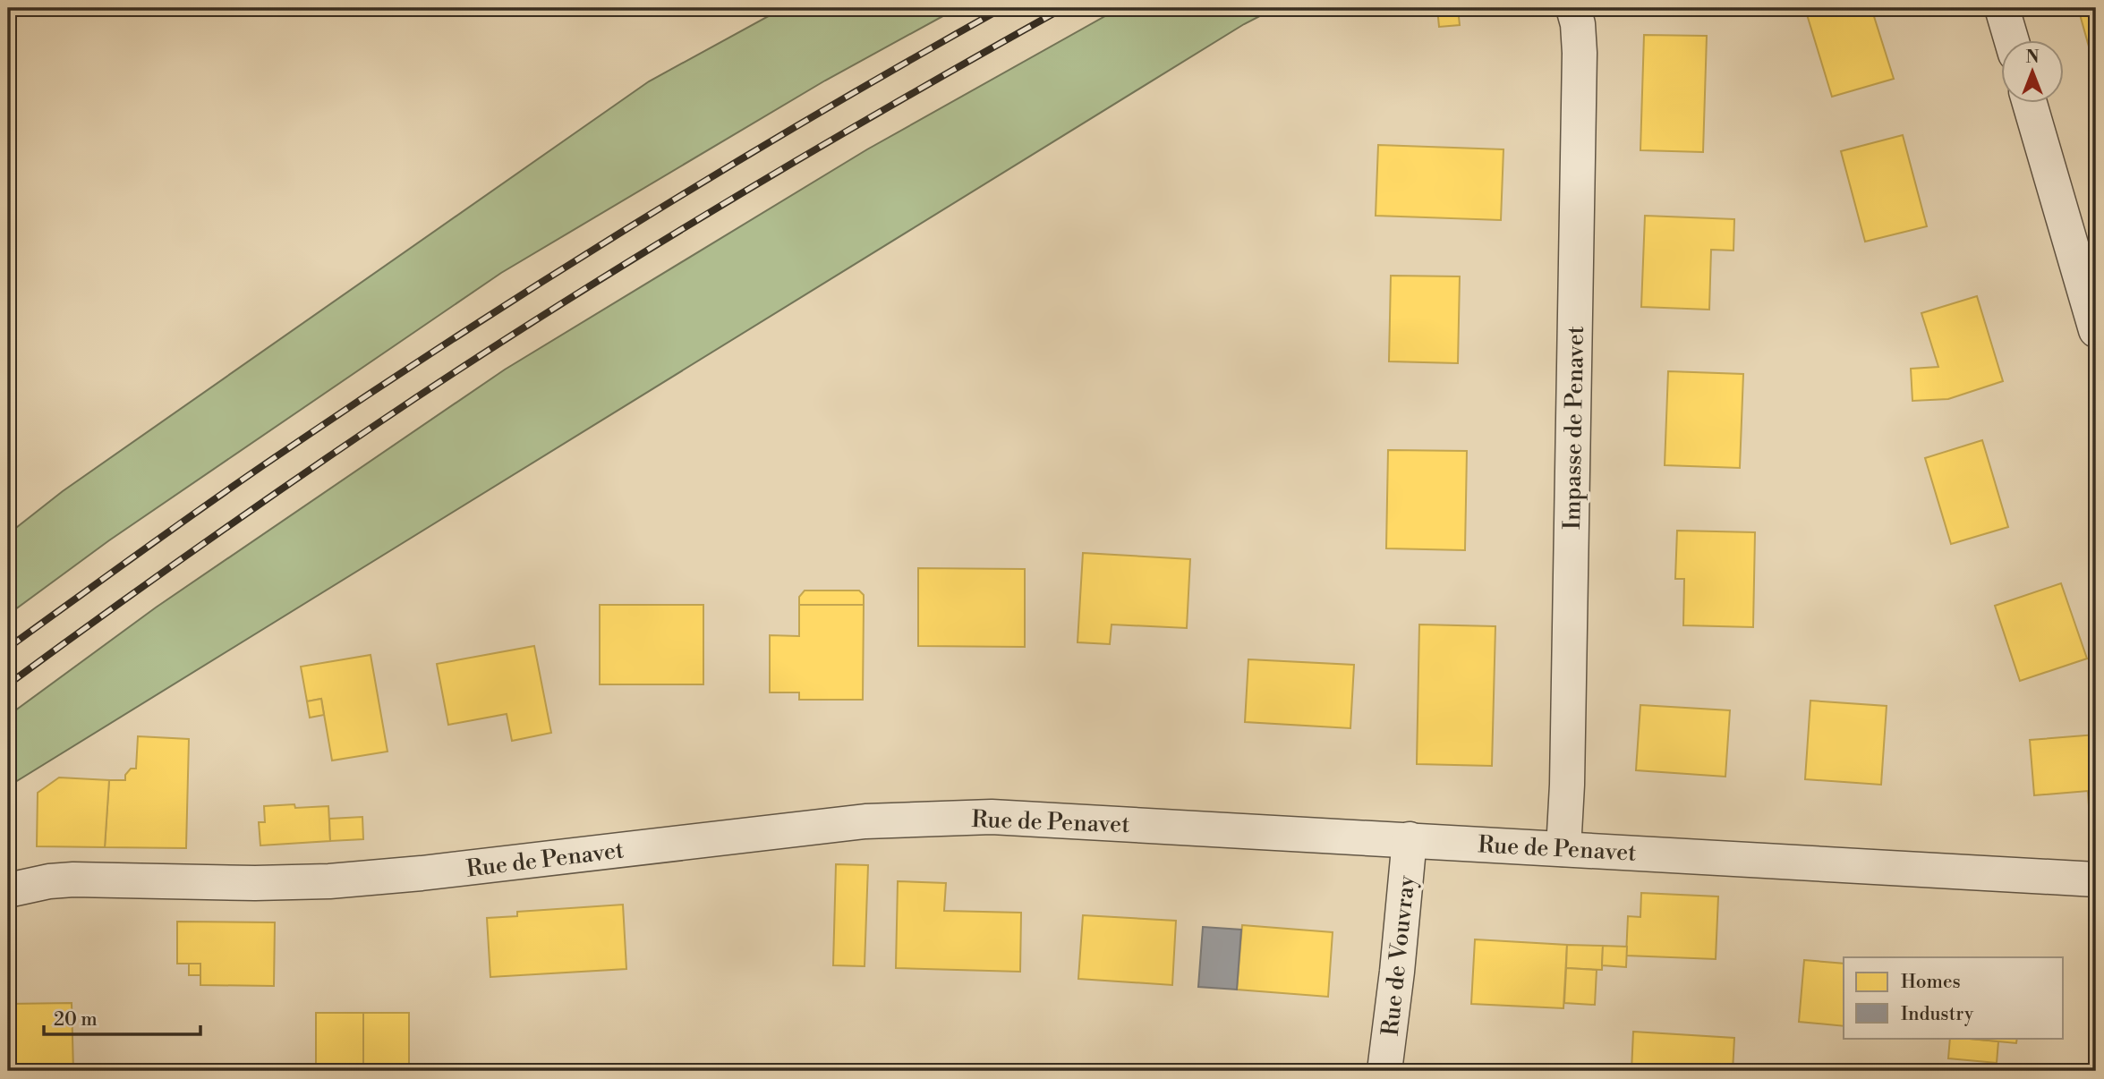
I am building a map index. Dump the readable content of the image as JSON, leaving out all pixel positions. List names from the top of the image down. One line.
{"streets":{"street":["Impasse de Penavet","Rue de Penavet","Rue de Vouvray"]},"crossings":[["Impasse de Penavet","Rue de Penavet"],["Rue de Penavet","Rue de Vouvray"]],"legend":["Homes","Industry"],"scale_bar":"20 m","north":"top"}
